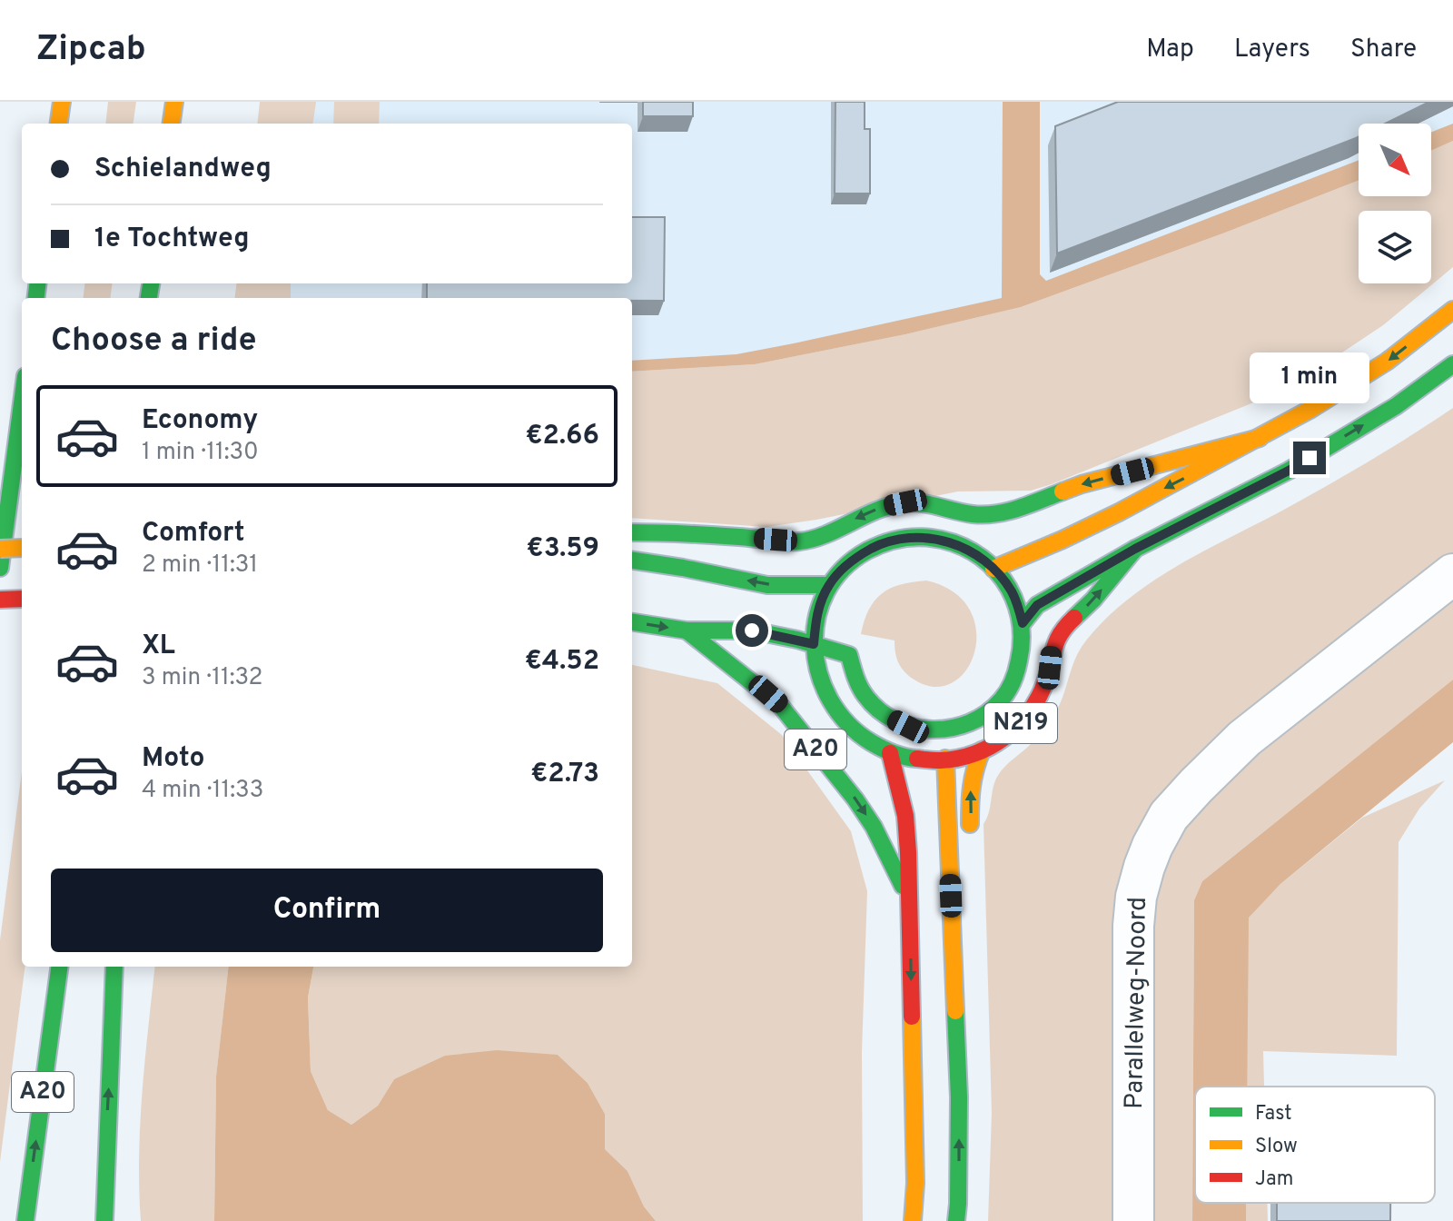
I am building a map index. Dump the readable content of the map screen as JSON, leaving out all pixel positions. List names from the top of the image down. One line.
{"streets":{"main road":["N219","A20"],"street":["Parallelweg-Noord"]},"crossings":[["N219","A20"]],"legend":["Fast","Slow","Jam"],"north":"bottom right","page":{"header":"Zipcab","nav":["Map","Layers","Share"],"banner":["Schielandweg","1e Tochtweg"],"heading":"Choose a ride","bubble":"1 min","list":[{"name":"Economy","note":"1 min · 11:30","value":"€2.66"},{"name":"Comfort","note":"2 min · 11:31","value":"€3.59"},{"name":"XL","note":"3 min · 11:32","value":"€4.52"},{"name":"Moto","note":"4 min · 11:33","value":"€2.73"}],"buttons":"Confirm"}}
